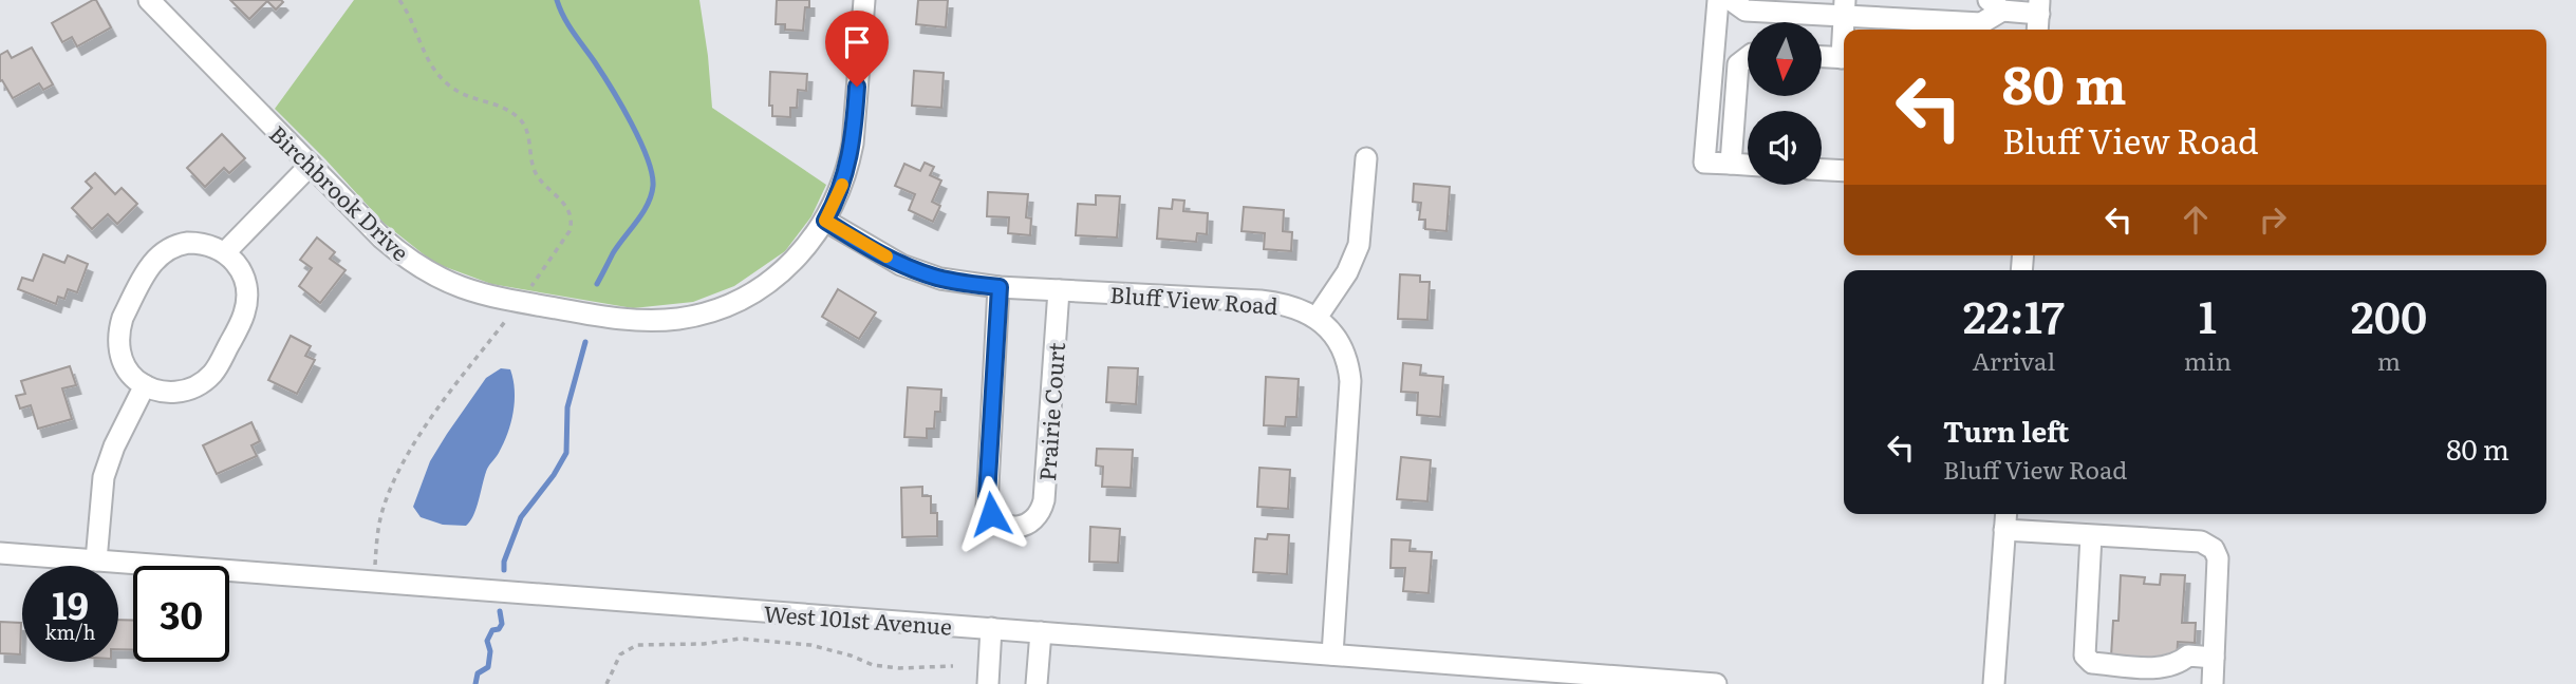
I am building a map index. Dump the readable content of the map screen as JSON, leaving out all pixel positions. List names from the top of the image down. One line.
{"streets":{"street":["Birchbrook Drive","Bluff View Road","Prairie Court","West 101st Avenue"]},"crossings":[["Birchbrook Drive","Bluff View Road"],["Bluff View Road","Prairie Court"],["Bluff View Road","West 101st Avenue"]],"north":"bottom","page":{"turn":["80 m","Bluff View Road"],"eta":["22:17","Arrival","1","min","200","m"],"list":[{"name":"Turn left","note":"Bluff View Road","value":"80 m"}],"speed":"19 km/h","limit":"30"}}
